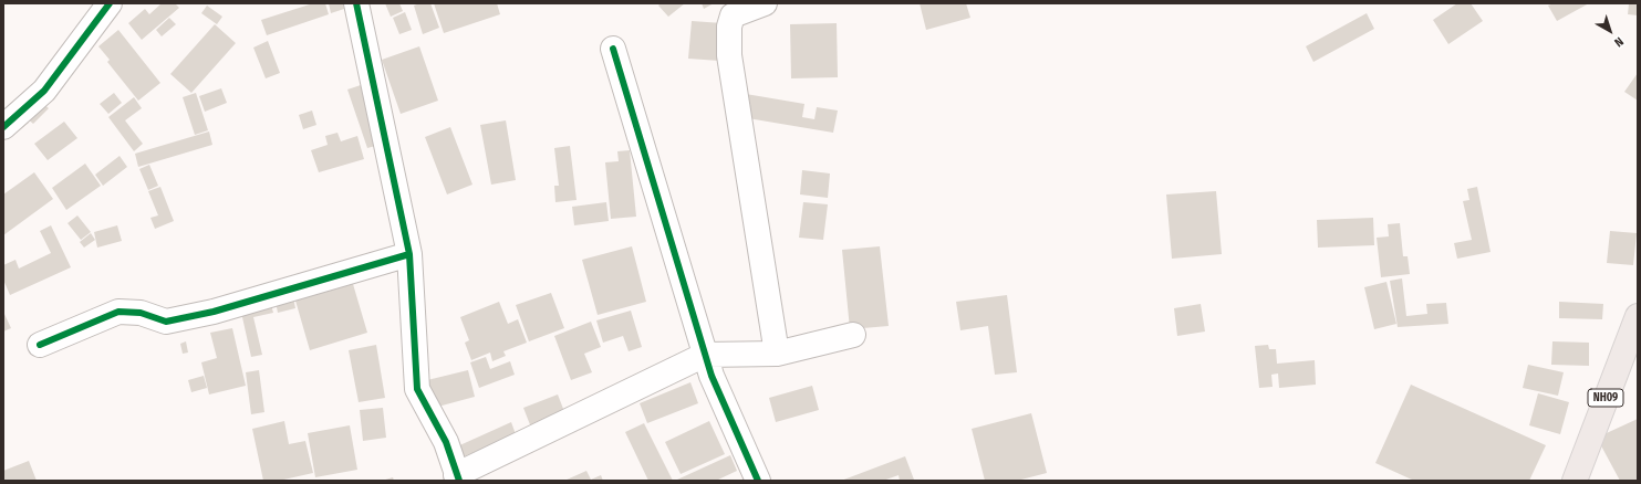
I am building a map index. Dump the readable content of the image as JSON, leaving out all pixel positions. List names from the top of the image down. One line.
{"streets":{"main road":["NH09"]},"north":"bottom right"}
